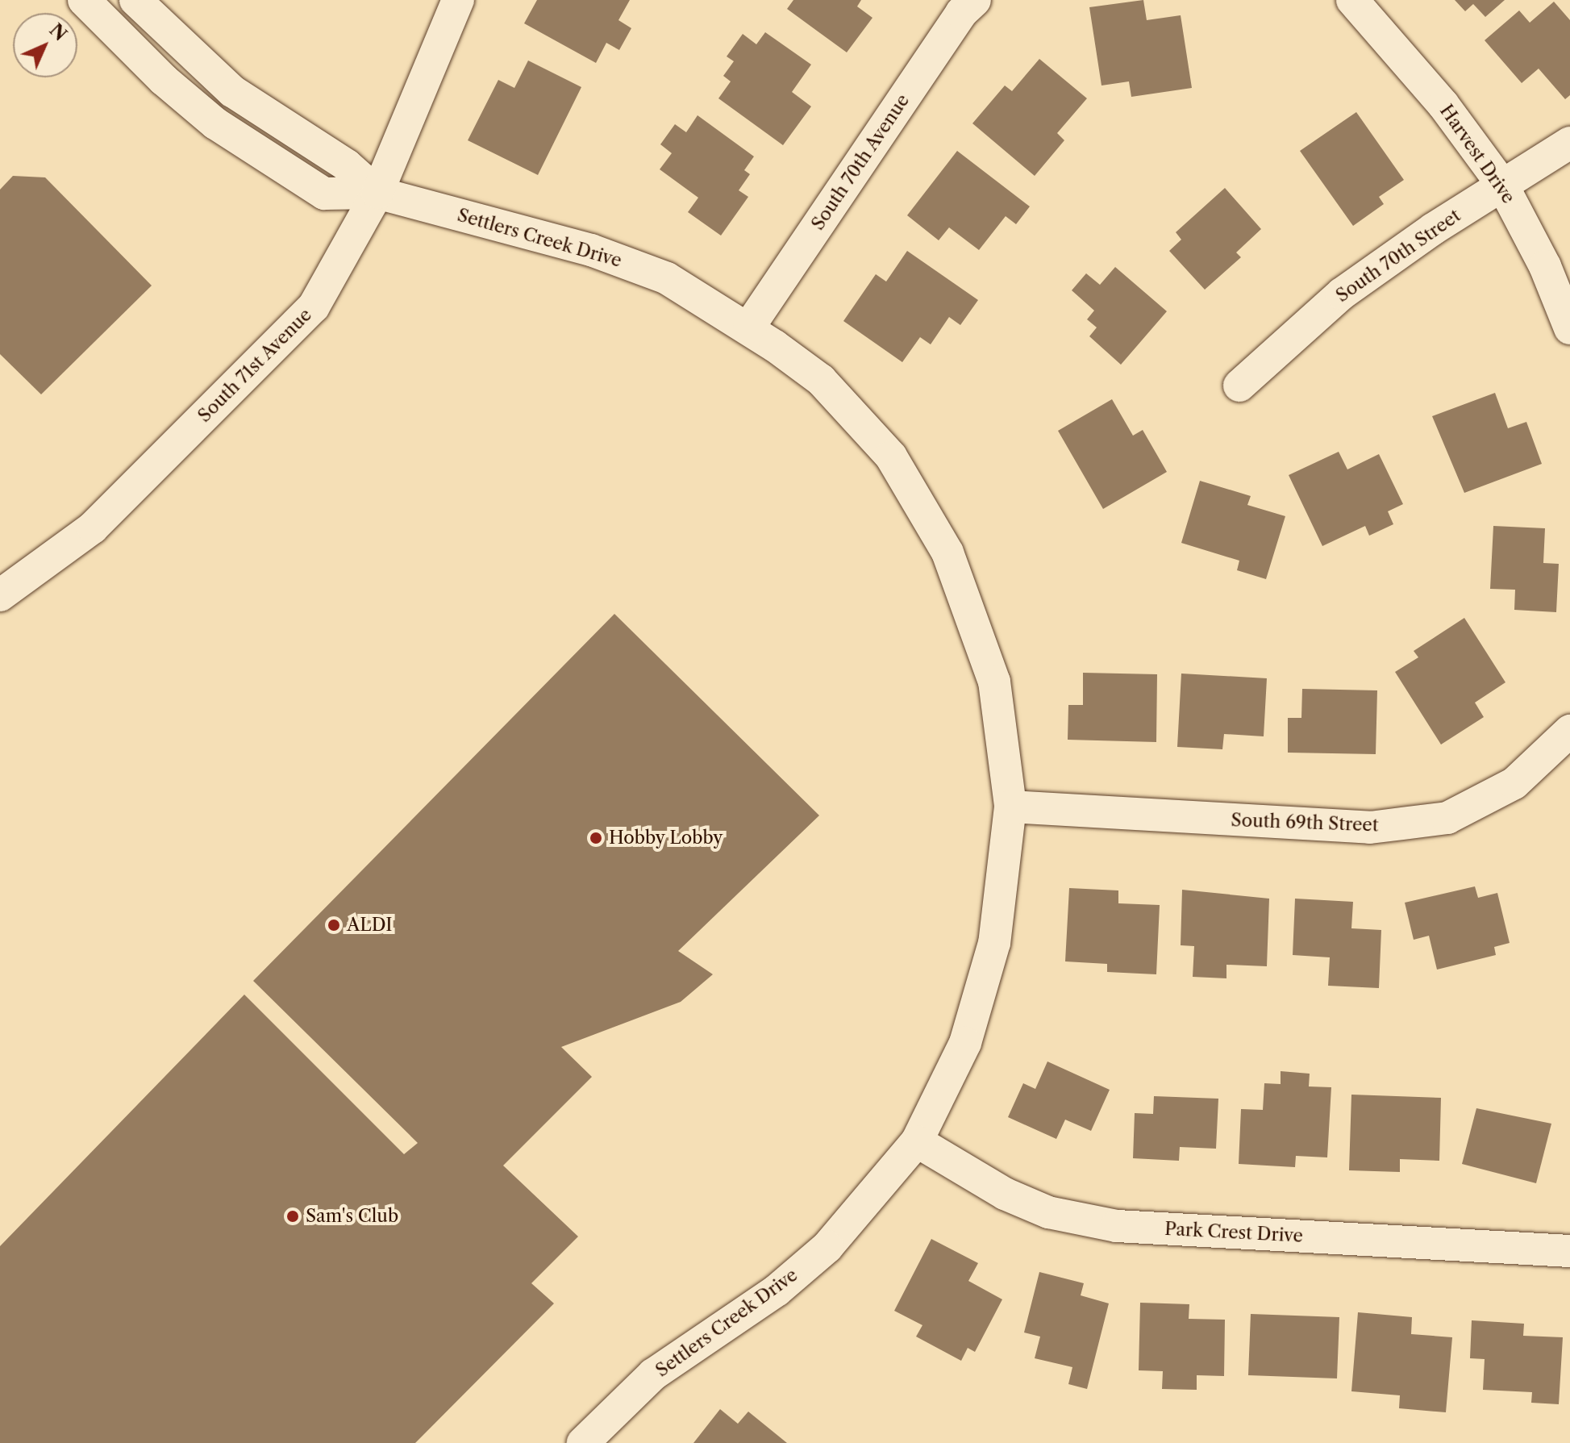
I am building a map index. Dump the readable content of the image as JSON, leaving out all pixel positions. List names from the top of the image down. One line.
{"streets":{"street":["Harvest Drive","South 70th Avenue","Settlers Creek Drive","South 70th Street","South 71st Avenue","South 69th Street","Park Crest Drive"]},"crossings":[["Harvest Drive","South 70th Street"],["South 70th Avenue","Settlers Creek Drive"],["Settlers Creek Drive","South 71st Avenue"],["Settlers Creek Drive","South 69th Street"],["Settlers Creek Drive","Park Crest Drive"]],"places":["Hobby Lobby","ALDI","Sam's Club"],"north":"top right"}
